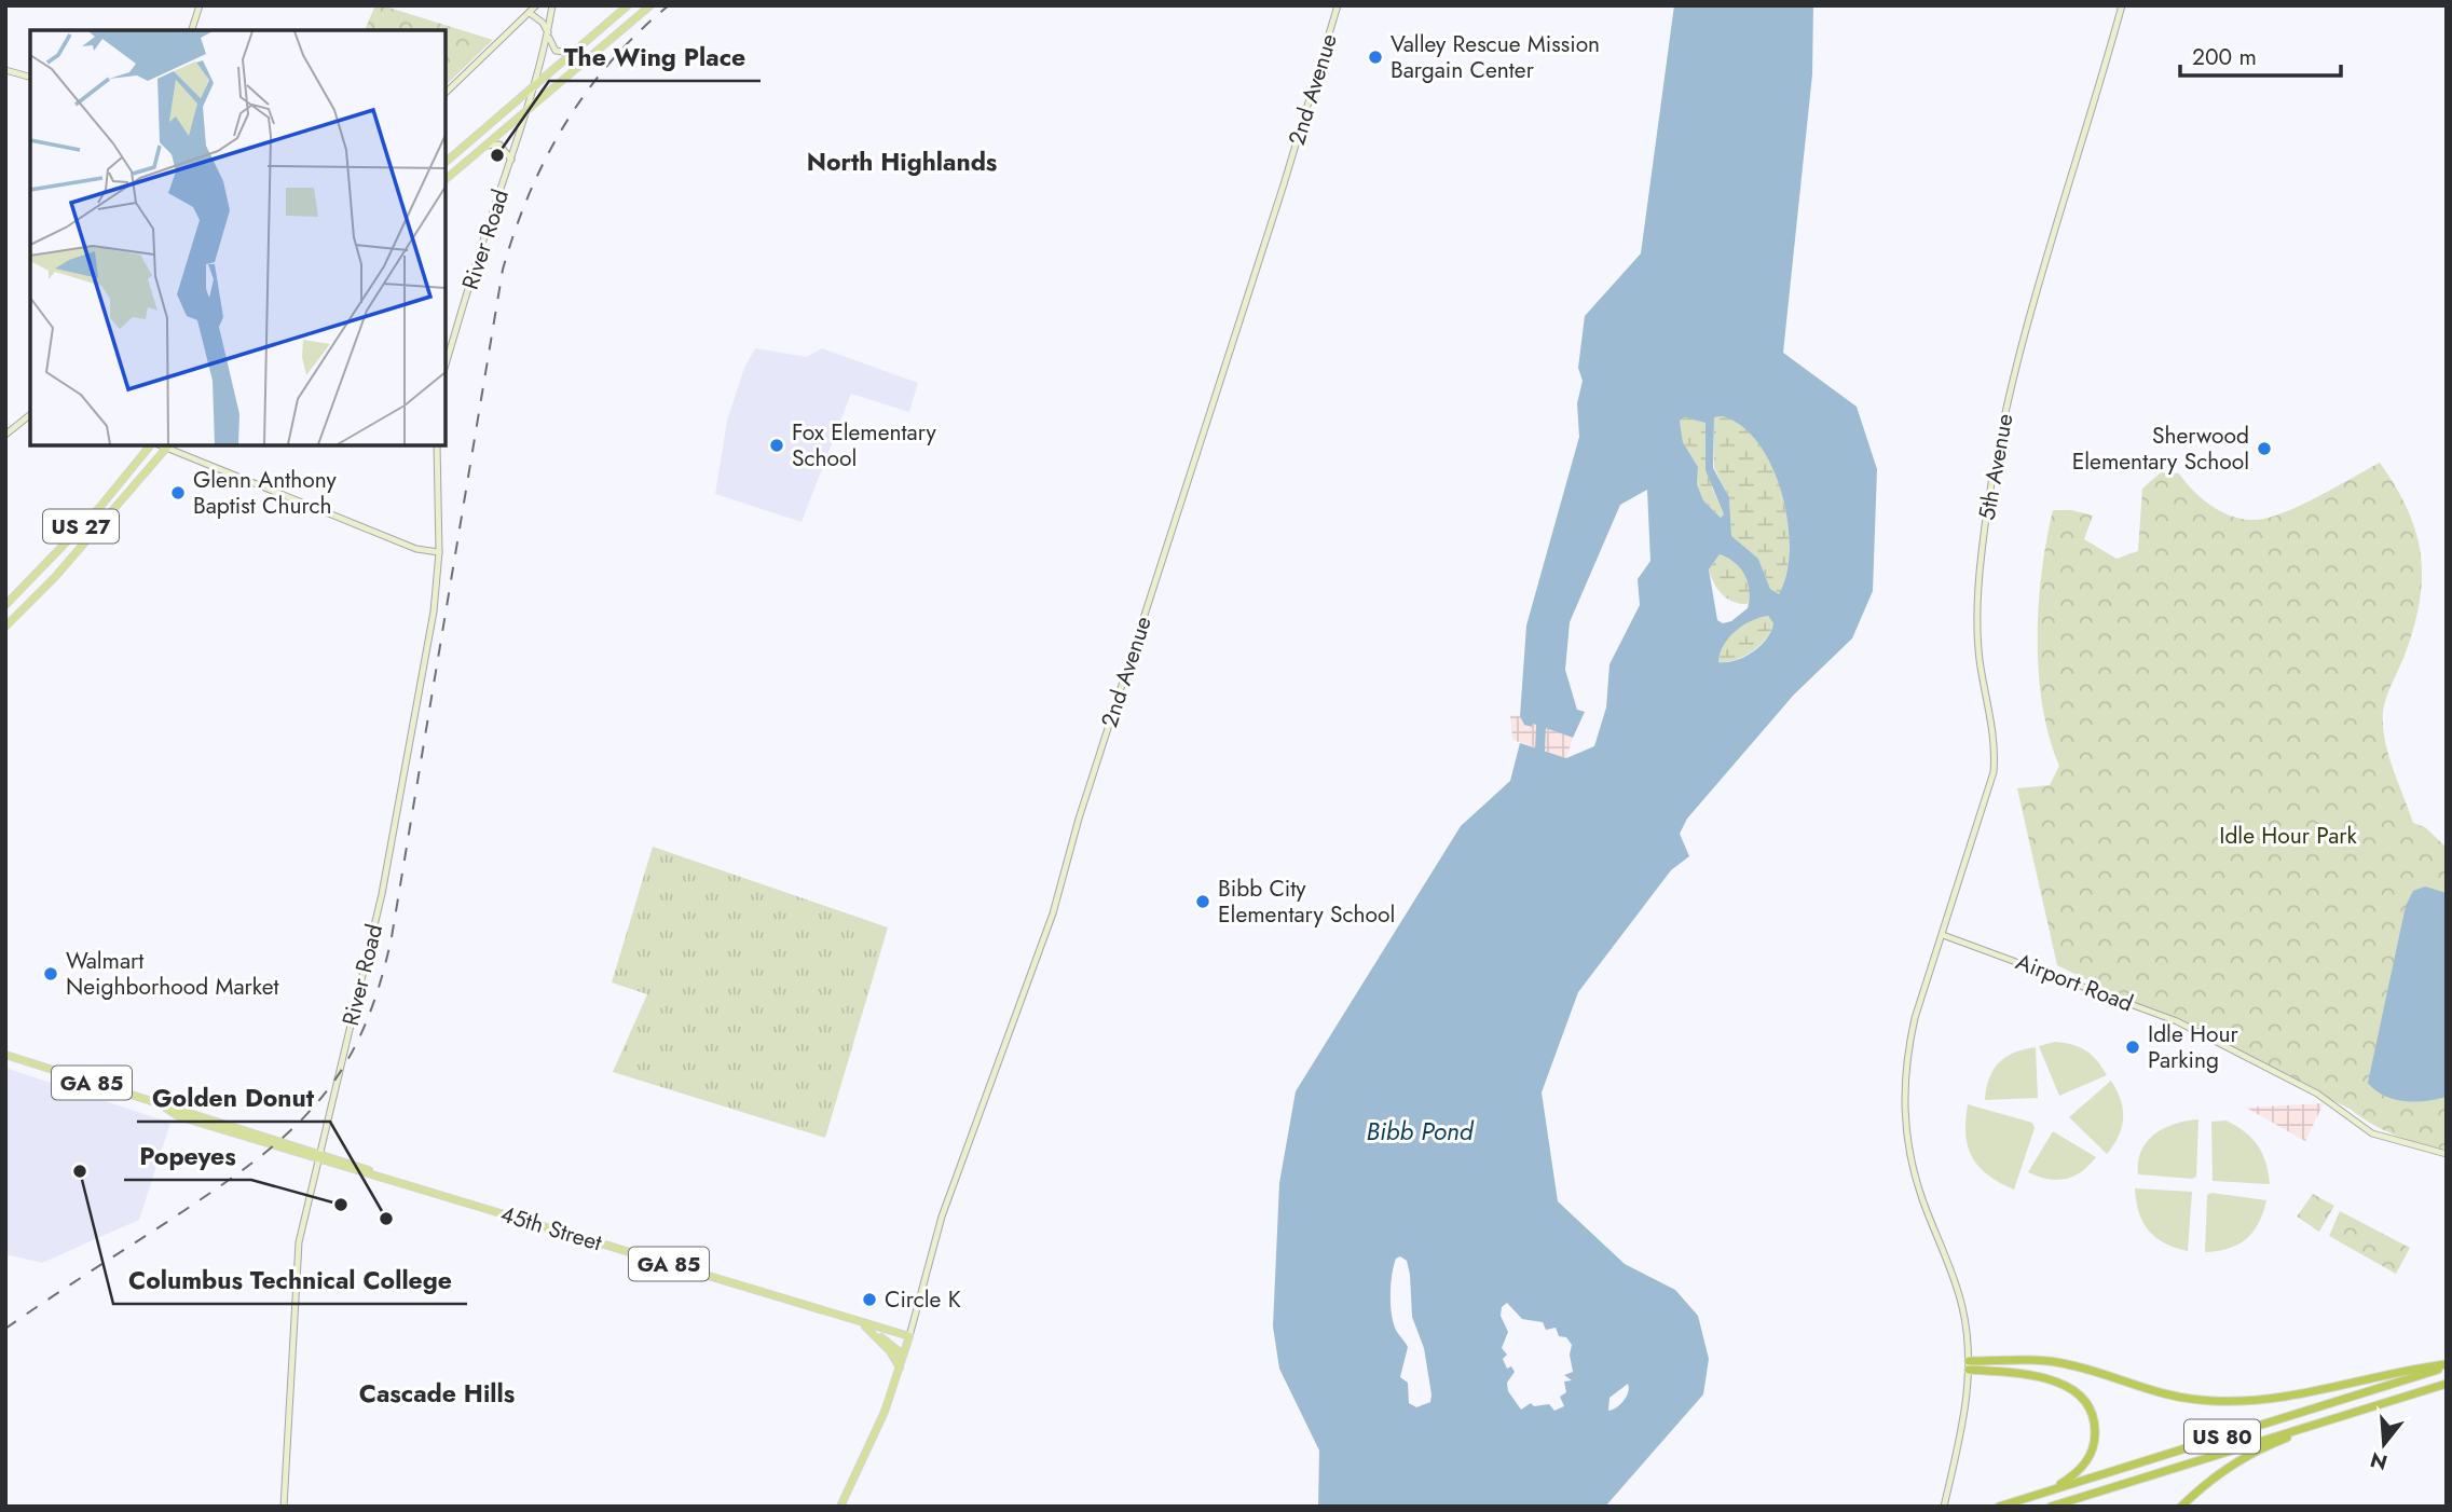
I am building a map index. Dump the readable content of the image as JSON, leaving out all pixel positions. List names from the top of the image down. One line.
{"streets":{"highway":["US 80"],"main road":["2nd Avenue","River Road","5th Avenue","US 27","Airport Road","GA 85","45th Street"]},"crossings":[["2nd Avenue","45th Street"],["River Road","45th Street"],["5th Avenue","Airport Road"]],"districts":["North Highlands","Cascade Hills"],"water":["Bibb Pond"],"parks":["Idle Hour Park"],"places":["Valley Rescue Mission Bargain Center","The Wing Place","Fox Elementary School","Sherwood Elementary School","Glenn Anthony Baptist Church","Bibb City Elementary School","Walmart Neighborhood Market","Idle Hour Parking","Columbus Technical College","Popeyes","Golden Donut","Circle K"],"scale_bar":"200 m","north":"bottom"}
